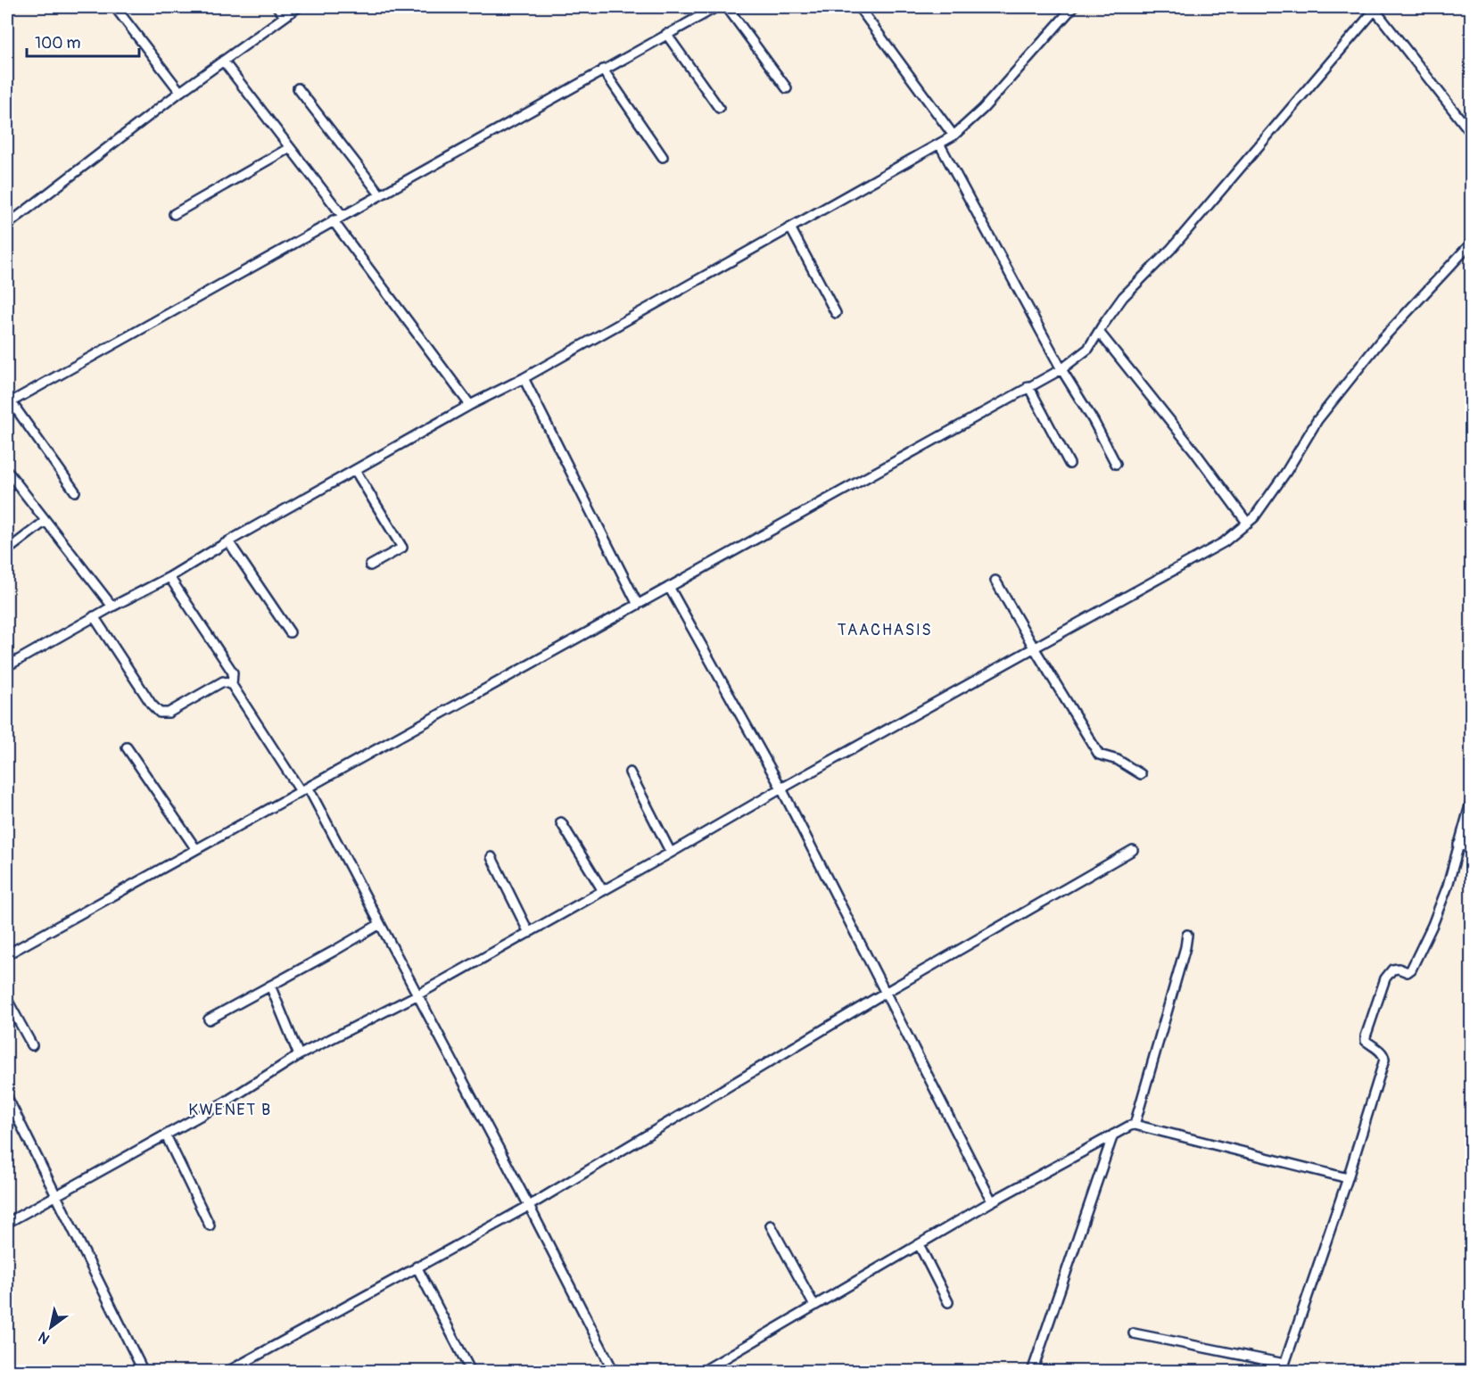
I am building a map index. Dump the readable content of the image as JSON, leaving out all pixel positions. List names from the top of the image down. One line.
{"districts":["TAACHASIS","KWENET B"],"scale_bar":"100 m","north":"bottom left"}
